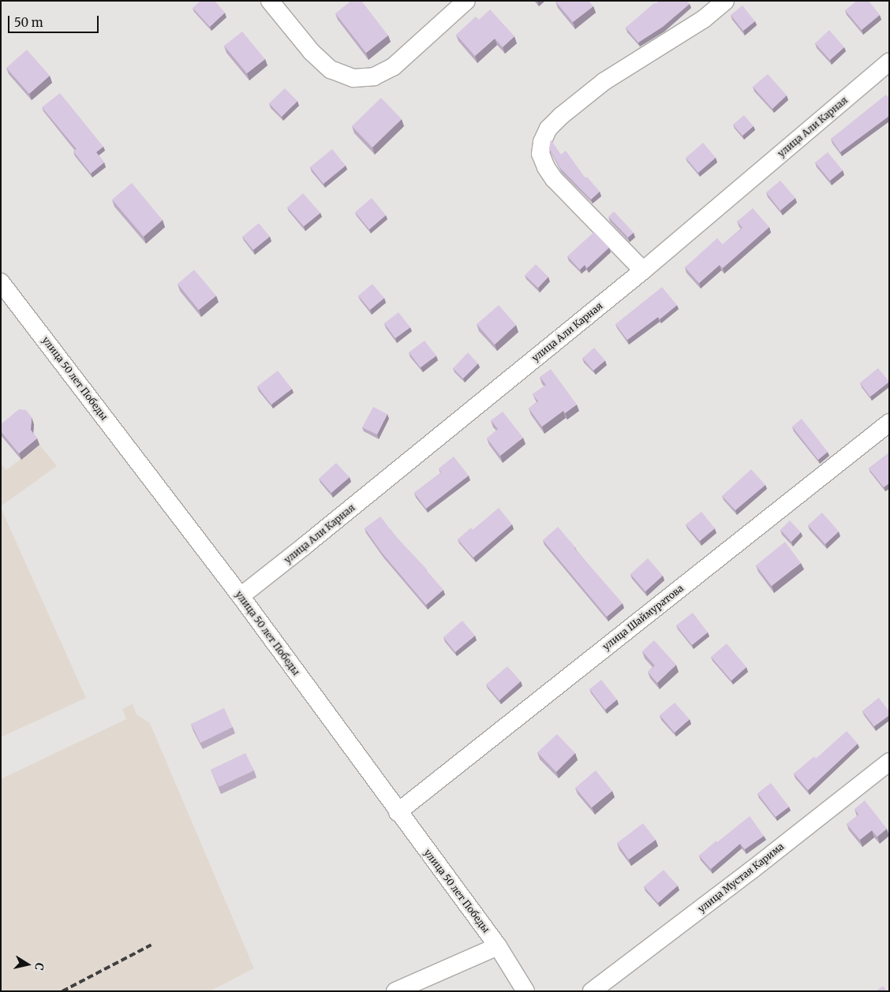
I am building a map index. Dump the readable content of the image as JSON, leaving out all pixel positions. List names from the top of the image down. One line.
{"streets":{"street":["улица Али Карная","улица 50 лет Победы","улица Шаймуратова","улица Мустая Карима"]},"crossings":[["улица Али Карная","улица 50 лет Победы"],["улица 50 лет Победы","улица Шаймуратова"]],"scale_bar":"50 m","north":"right"}
